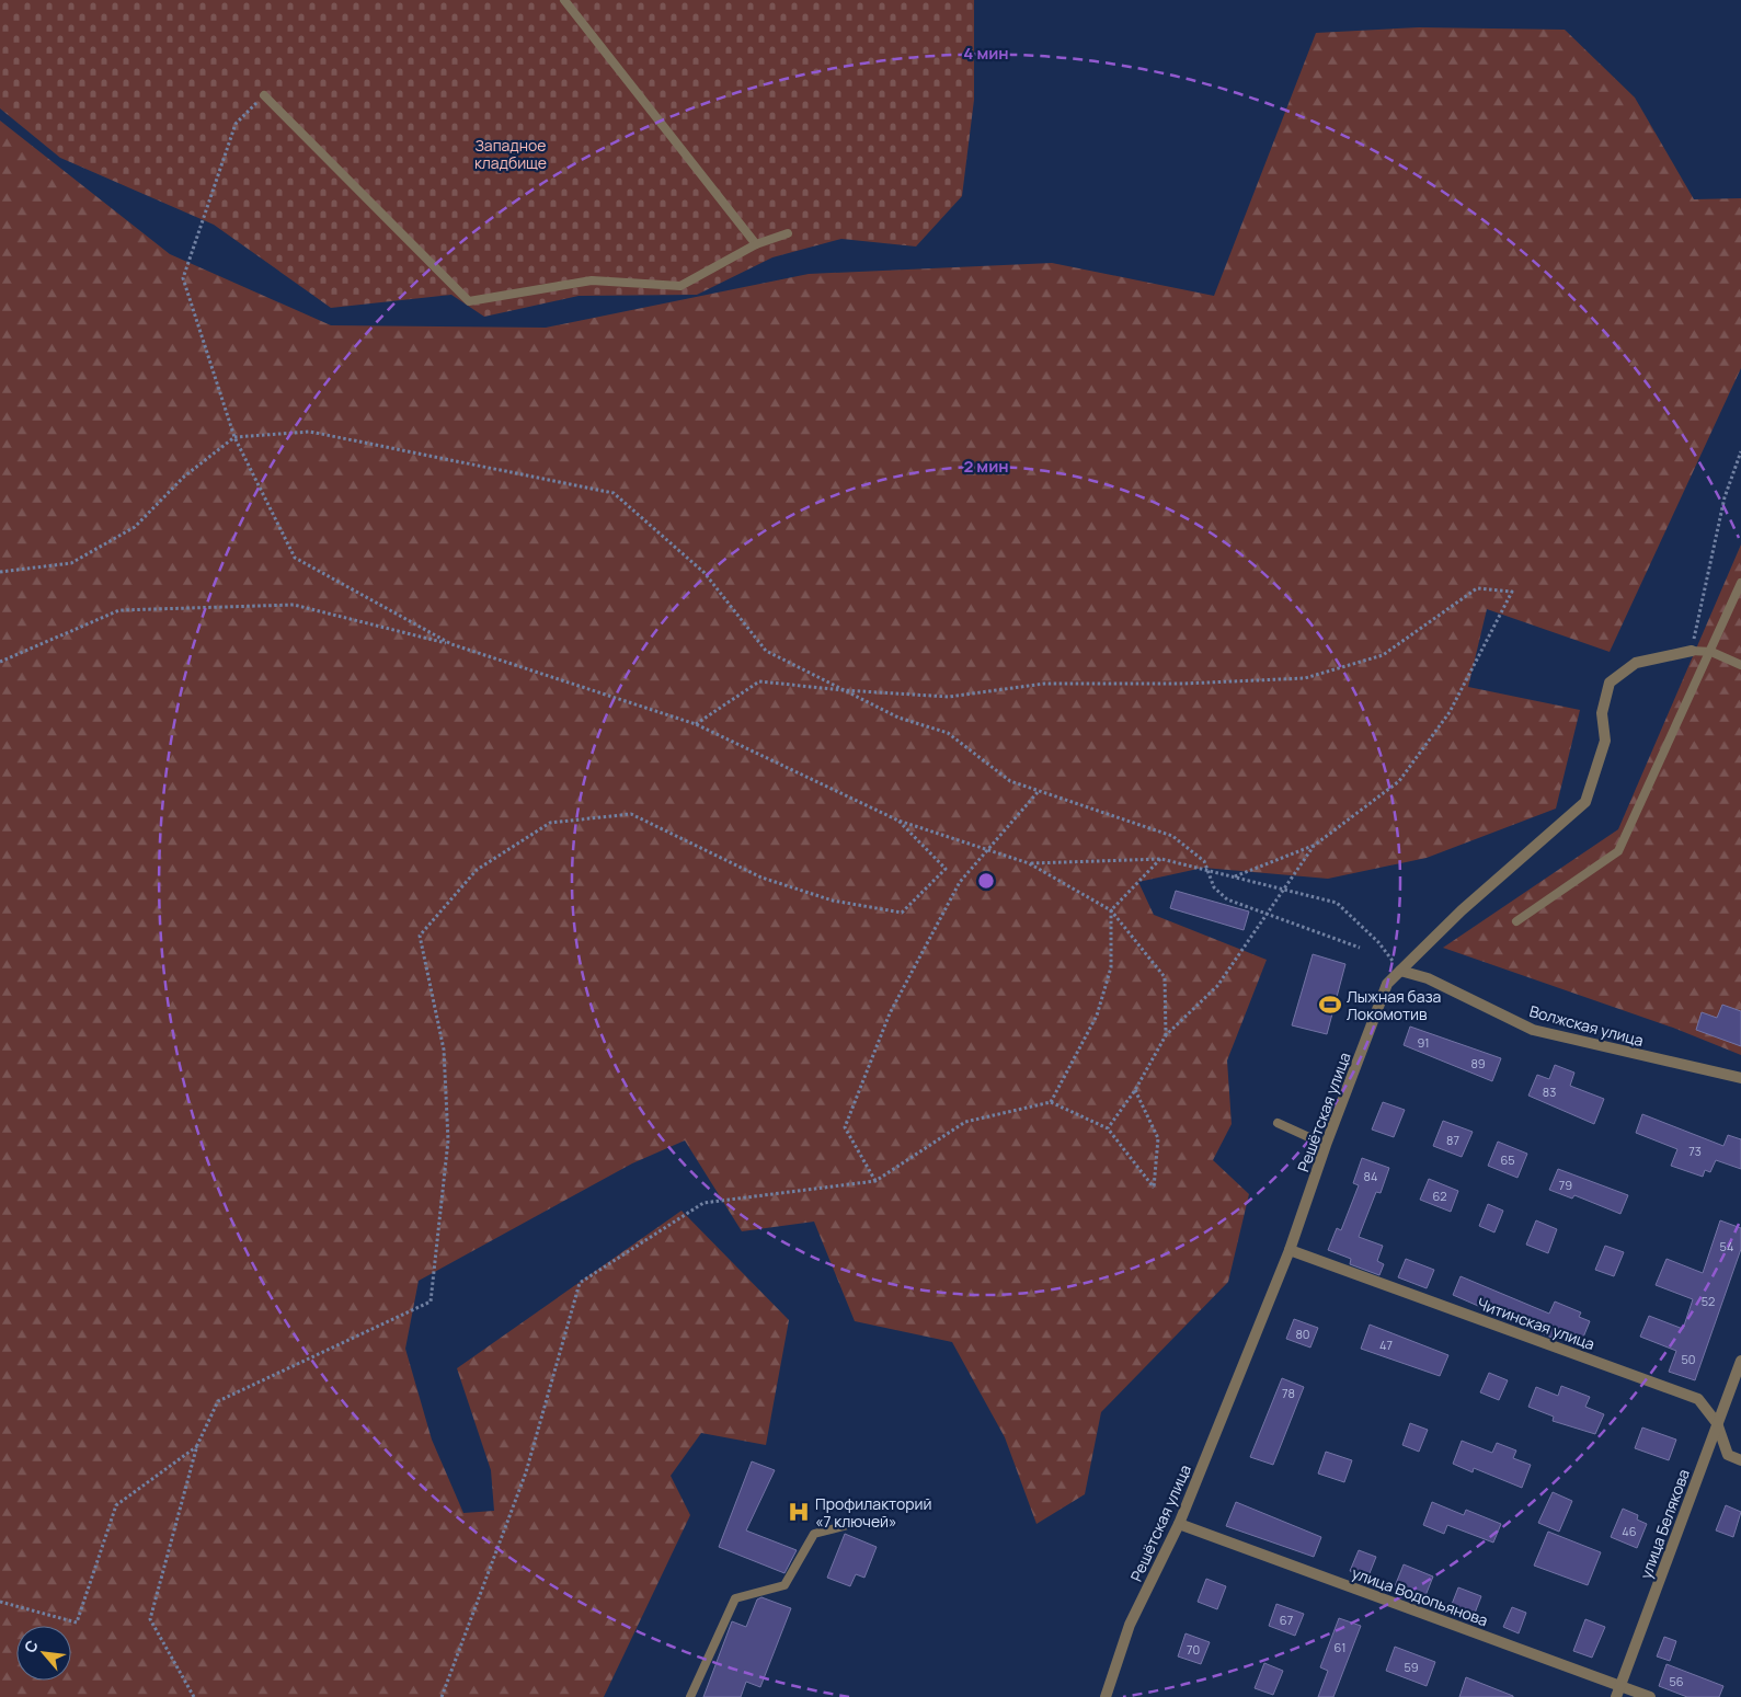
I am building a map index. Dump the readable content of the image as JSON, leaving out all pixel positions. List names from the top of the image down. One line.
{"streets":{"street":["Волжская улица","Решётская улица","Читинская улица","улица Белякова","улица Водопьянова"]},"crossings":[["Волжская улица","Решётская улица"],["Решётская улица","Читинская улица"],["Решётская улица","улица Водопьянова"],["Читинская улица","улица Белякова"],["улица Белякова","улица Водопьянова"]],"parks":["Западное кладбище"],"places":{"sports":["Лыжная база Локомотив"],"hospital":["Профилакторий «7 ключей»"]},"house_numbers":["91","89","83","87","73","65","84","79","62","54","52","80","47","50","78","46","67","61","70","59","56"],"north":"top left","rings":["4 мин","2 мин"]}
